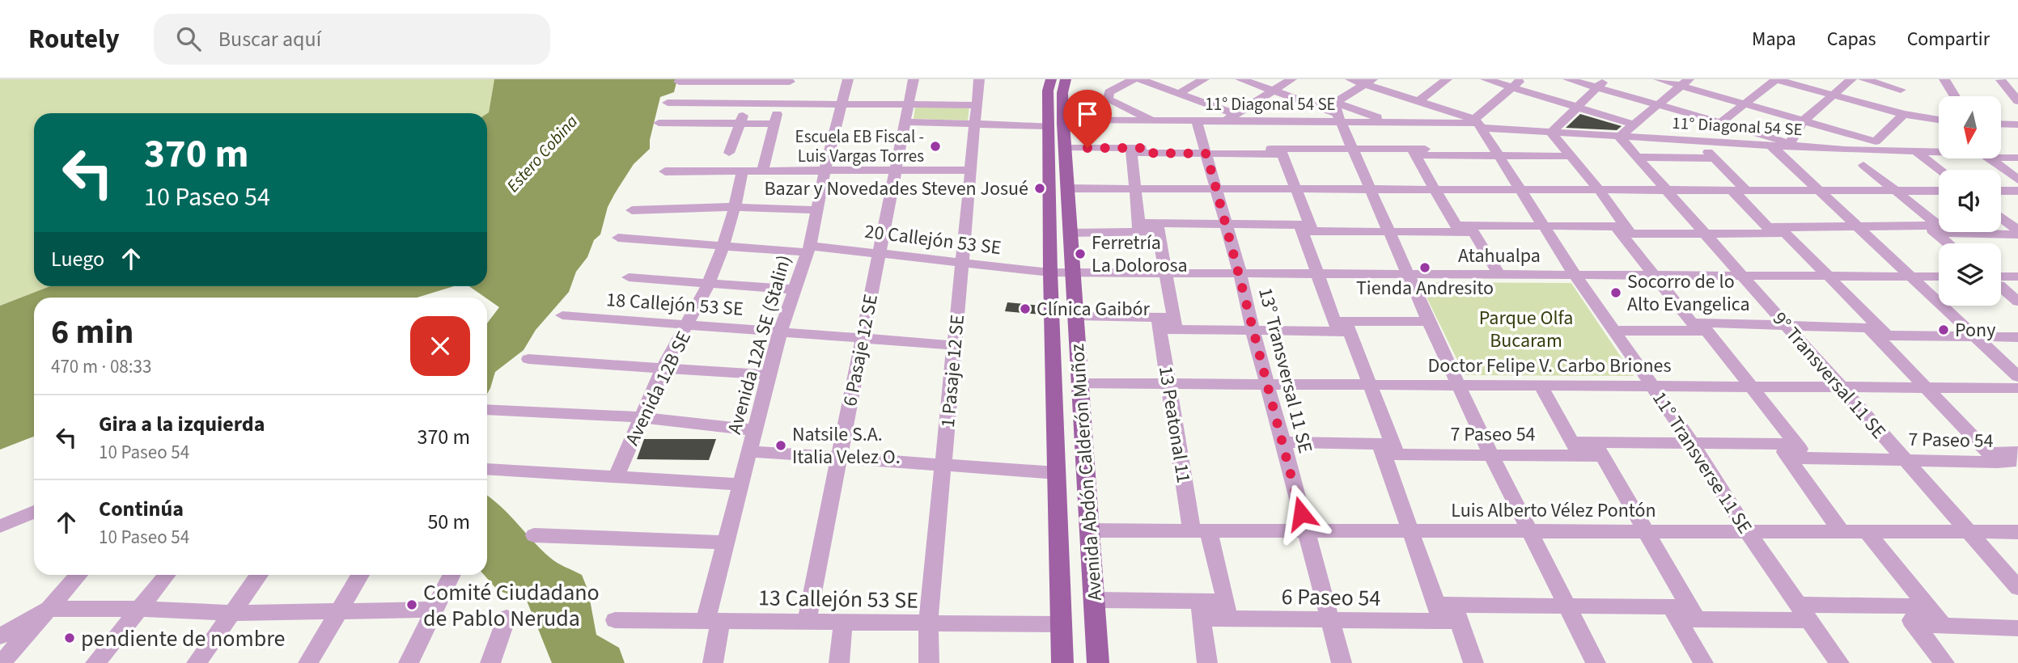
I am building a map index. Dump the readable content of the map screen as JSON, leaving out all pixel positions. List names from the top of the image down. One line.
{"streets":{"main road":["Avenida Abdón Calderón Muñoz"],"street":["11° Diagonal 54 SE","20 Callejón 53 SE","Atahualpa","18 Callejón 53 SE","Avenida 12A SE (Stalin)","6 Pasaje 12 SE","Doctor Felipe V. Carbo Briones","13° Transversal 11 SE","1 Pasaje 12 SE","9° Transversal 11 SE","Avenida 12B SE","13 Peatonal 11","7 Paseo 54","11° Transverse 11 SE","Luis Alberto Vélez Pontón","6 Paseo 54","13 Callejón 53 SE"]},"crossings":[["11° Diagonal 54 SE","13° Transversal 11 SE"],["11° Diagonal 54 SE","9° Transversal 11 SE"],["11° Diagonal 54 SE","11° Transverse 11 SE"],["11° Diagonal 54 SE","Avenida Abdón Calderón Muñoz"],["20 Callejón 53 SE","Atahualpa"],["20 Callejón 53 SE","Avenida 12A SE (Stalin)"],["20 Callejón 53 SE","6 Pasaje 12 SE"],["20 Callejón 53 SE","1 Pasaje 12 SE"],["20 Callejón 53 SE","Avenida 12B SE"],["20 Callejón 53 SE","Avenida Abdón Calderón Muñoz"],["Atahualpa","13° Transversal 11 SE"],["Atahualpa","9° Transversal 11 SE"],["Atahualpa","13 Peatonal 11"],["Atahualpa","11° Transverse 11 SE"],["Atahualpa","Avenida Abdón Calderón Muñoz"],["18 Callejón 53 SE","Avenida 12A SE (Stalin)"],["18 Callejón 53 SE","6 Pasaje 12 SE"],["18 Callejón 53 SE","1 Pasaje 12 SE"],["18 Callejón 53 SE","Avenida 12B SE"],["Avenida 12A SE (Stalin)","13 Callejón 53 SE"],["6 Pasaje 12 SE","13 Callejón 53 SE"],["Doctor Felipe V. Carbo Briones","13° Transversal 11 SE"],["Doctor Felipe V. Carbo Briones","9° Transversal 11 SE"],["Doctor Felipe V. Carbo Briones","13 Peatonal 11"],["Doctor Felipe V. Carbo Briones","11° Transverse 11 SE"],["Doctor Felipe V. Carbo Briones","Avenida Abdón Calderón Muñoz"],["13° Transversal 11 SE","7 Paseo 54"],["13° Transversal 11 SE","Luis Alberto Vélez Pontón"],["13° Transversal 11 SE","6 Paseo 54"],["1 Pasaje 12 SE","13 Callejón 53 SE"],["9° Transversal 11 SE","7 Paseo 54"],["9° Transversal 11 SE","Luis Alberto Vélez Pontón"],["13 Peatonal 11","Luis Alberto Vélez Pontón"],["13 Peatonal 11","6 Paseo 54"],["7 Paseo 54","11° Transverse 11 SE"],["11° Transverse 11 SE","Luis Alberto Vélez Pontón"],["11° Transverse 11 SE","6 Paseo 54"],["Avenida Abdón Calderón Muñoz","Luis Alberto Vélez Pontón"],["Avenida Abdón Calderón Muñoz","6 Paseo 54"],["Avenida Abdón Calderón Muñoz","13 Callejón 53 SE"]],"water":["Estero Cobina"],"parks":["Parque Olfa Bucaram"],"places":["Escuela EB Fiscal - Luis Vargas Torres","Bazar y Novedades Steven Josué","Ferretría La Dolorosa","Tienda Andresito","Socorro de lo Alto Evangelica","Clínica Gaibór","Pony","Natsile S.A. Italia Velez O.","Comité Ciudadano de Pablo Neruda","pendiente de nombre"],"north":"bottom","page":{"header":"Routely","search":"Buscar aquí","nav":["Mapa","Capas","Compartir"],"turn":["370 m","10 Paseo 54"],"then":"Luego","heading":["6 min","470 m · 08:33"],"list":[{"name":"Gira a la izquierda","note":"10 Paseo 54","value":"370 m"},{"name":"Continúa","note":"10 Paseo 54","value":"50 m"}]}}
